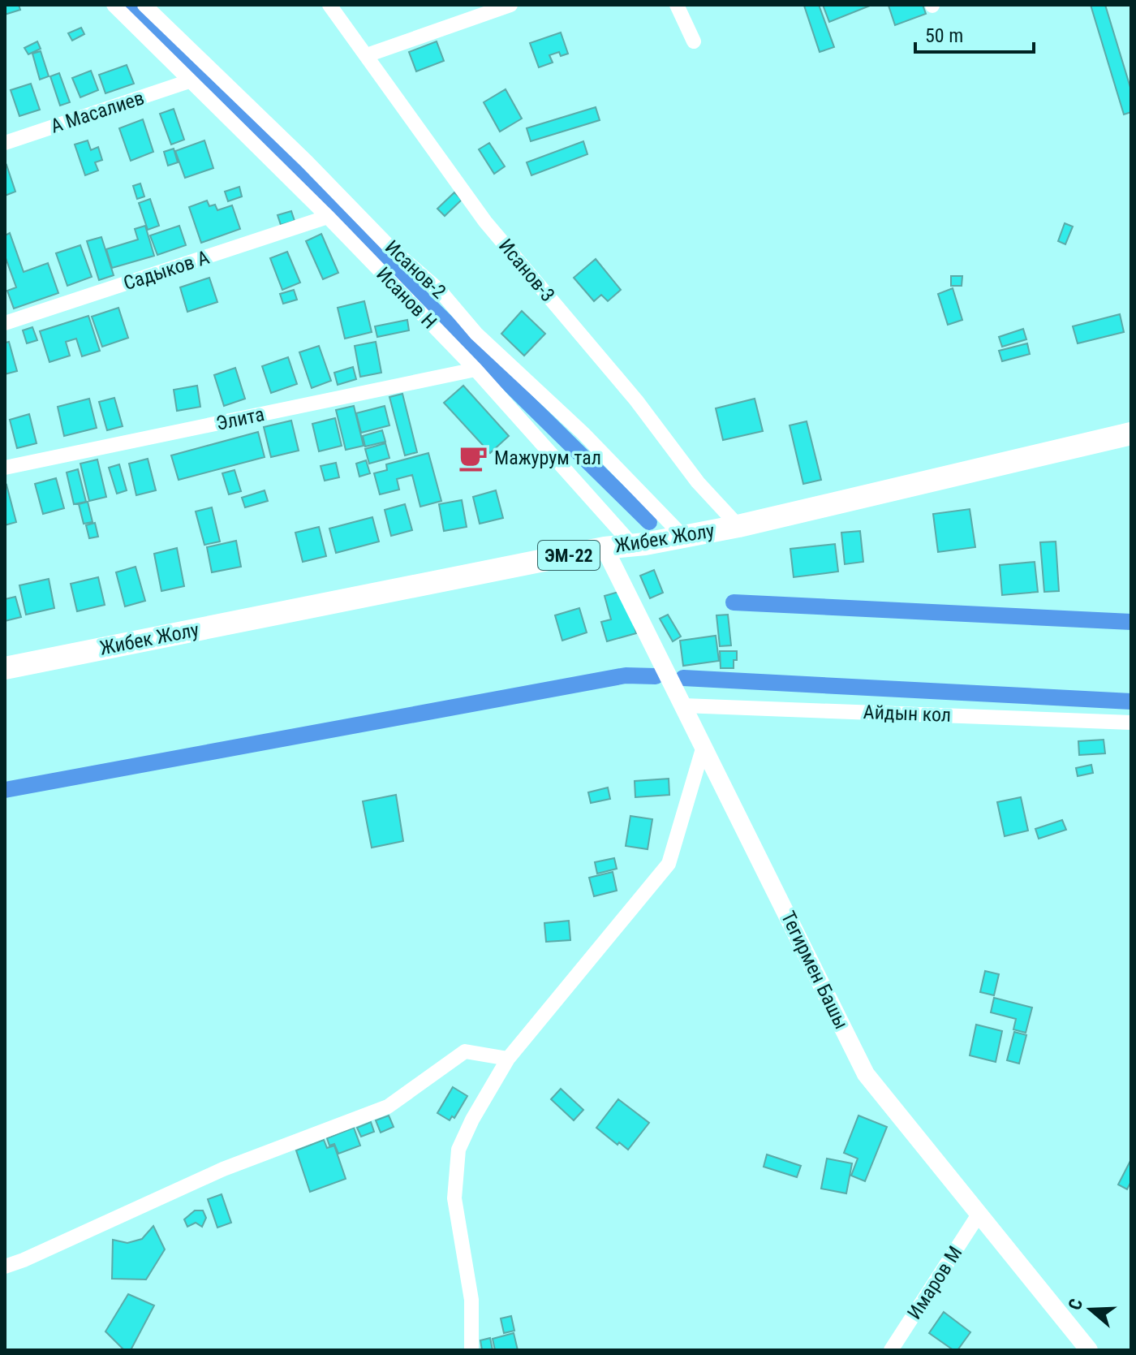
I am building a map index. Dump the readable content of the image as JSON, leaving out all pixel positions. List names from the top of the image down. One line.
{"streets":{"main road":["Жибек Жолу","ЭМ-22"],"street":["А Масалиев","Исанов-2","Садыков А","Исанов-3","Исанов Н","Элита","Айдын кол","Тегирмен Башы","Имаров М"]},"crossings":[["А Масалиев","Исанов Н"],["Исанов-2","Жибек Жолу"],["Садыков А","Исанов Н"],["Исанов-3","Жибек Жолу"],["Исанов Н","Элита"],["Исанов Н","Жибек Жолу"],["Жибек Жолу","Тегирмен Башы"],["Айдын кол","Тегирмен Башы"],["Тегирмен Башы","Имаров М"]],"places":{"cafe":["Мажурум тал"]},"scale_bar":"50 m","north":"left"}
